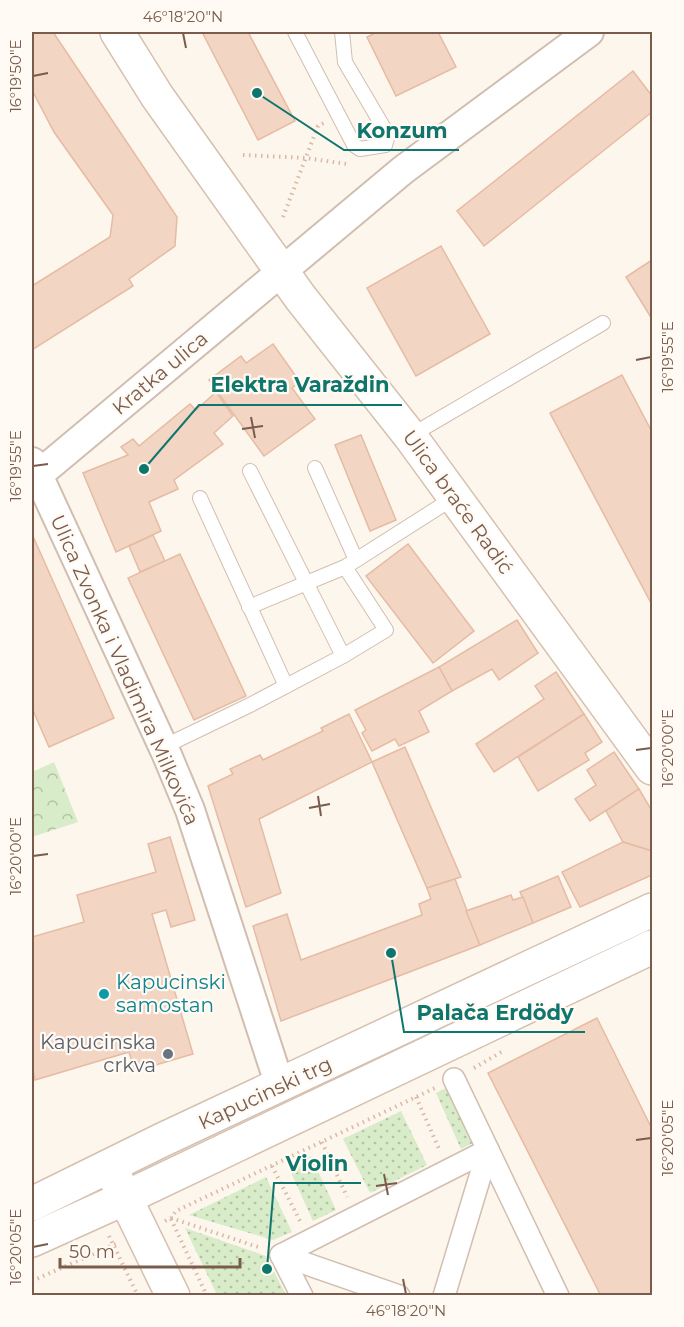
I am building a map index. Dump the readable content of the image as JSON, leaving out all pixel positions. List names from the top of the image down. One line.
{"streets":{"main road":["Ulica braće Radić","Kapucinski trg"],"street":["Kratka ulica","Ulica Zvonka i Vladimira Milkovića"]},"crossings":[["Kratka ulica","Ulica braće Radić"],["Kratka ulica","Ulica Zvonka i Vladimira Milkovića"],["Ulica Zvonka i Vladimira Milkovića","Kapucinski trg"]],"places":["Konzum","Elektra Varaždin","Palača Erdödy","Kapucinski samostan","Kapucinska crkva","Violin"],"scale_bar":"50 m","coordinates":["46°18'20\"N","16°19'50\"E","16°19'55\"E","16°20'00\"E","16°20'05\"E"]}
